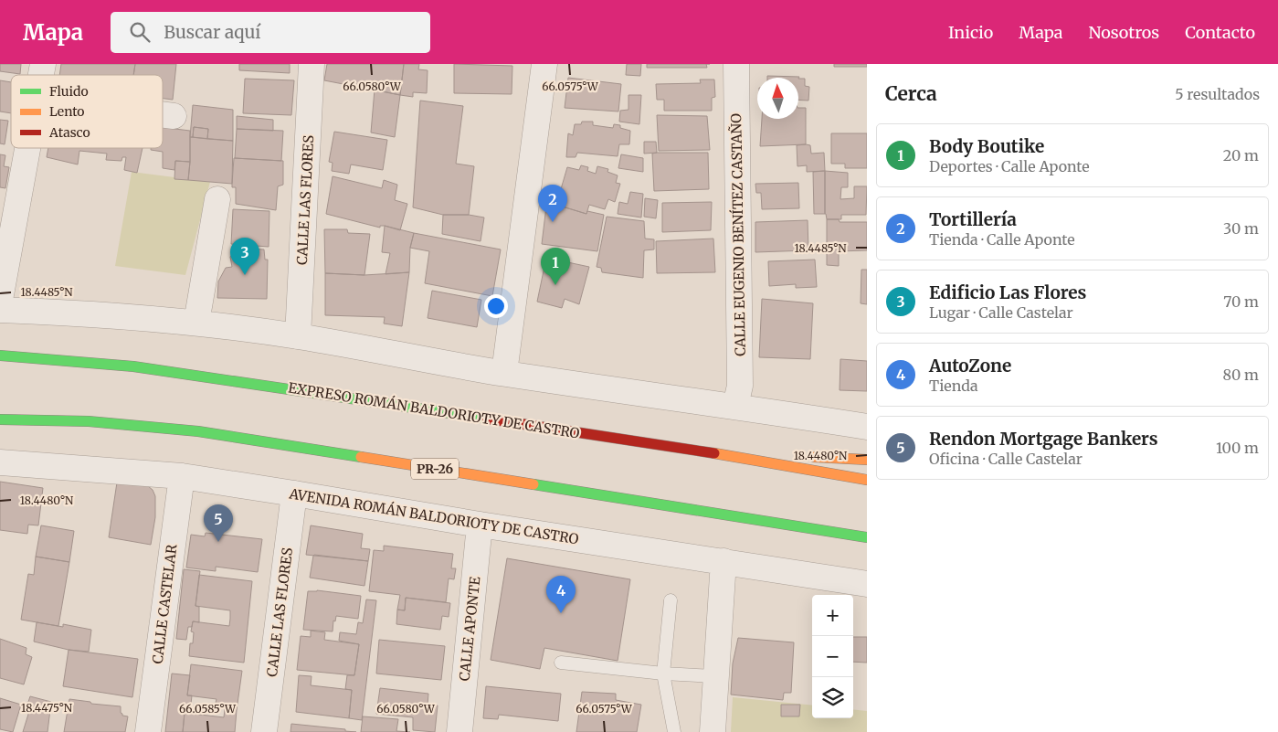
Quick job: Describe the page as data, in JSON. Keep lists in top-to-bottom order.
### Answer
{
  "streets": {
    "highway": ["EXPRESO ROMÁN BALDORIOTY DE CASTRO", "PR-26"],
    "street": [
      "CALLE LAS FLORES",
      "CALLE EUGENIO BENÍTEZ CASTAÑO",
      "AVENIDA ROMÁN BALDORIOTY DE CASTRO",
      "CALLE CASTELAR",
      "CALLE APONTE"
    ]
  },
  "crossings": [
    ["CALLE LAS FLORES", "AVENIDA ROMÁN BALDORIOTY DE CASTRO"],
    ["AVENIDA ROMÁN BALDORIOTY DE CASTRO", "CALLE CASTELAR"],
    ["AVENIDA ROMÁN BALDORIOTY DE CASTRO", "CALLE APONTE"]
  ],
  "legend": ["Fluido", "Lento", "Atasco"],
  "north": "top",
  "page": {
    "header": "Mapa",
    "search": "Buscar aquí",
    "nav": [
      "Inicio",
      "Mapa",
      "Nosotros",
      "Contacto"
    ],
    "heading": ["Cerca", "5 resultados"],
    "list": [
      {
        "mark": "1",
        "name": "Body Boutike",
        "note": "Deportes · Calle Aponte",
        "value": "20 m"
      },
      {
        "mark": "2",
        "name": "Tortillería",
        "note": "Tienda · Calle Aponte",
        "value": "30 m"
      },
      {
        "mark": "3",
        "name": "Edificio Las Flores",
        "note": "Lugar · Calle Castelar",
        "value": "70 m"
      },
      {
        "mark": "4",
        "name": "AutoZone",
        "note": "Tienda",
        "value": "80 m"
      },
      {
        "mark": "5",
        "name": "Rendon Mortgage Bankers",
        "note": "Oficina · Calle Castelar",
        "value": "100 m"
      }
    ],
    "pins": [
      "2",
      "3",
      "1",
      "5",
      "4"
    ],
    "map_buttons": ["+", "−"]
  },
  "coordinates": [
    "66.0580°W",
    "66.0575°W",
    "18.4485°N",
    "18.4480°N",
    "18.4475°N",
    "66.0585°W"
  ]
}
